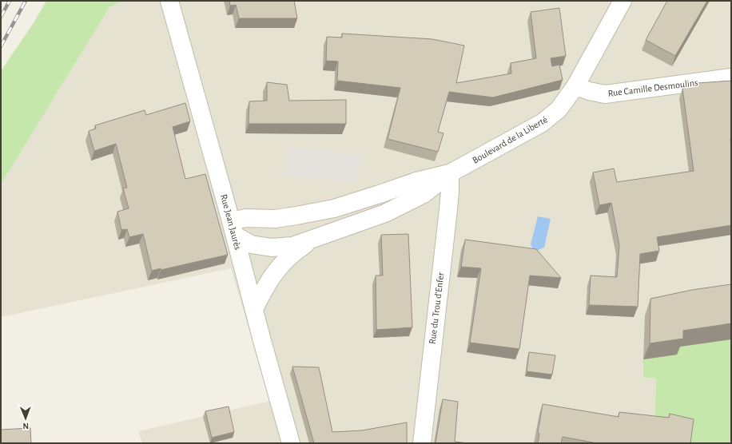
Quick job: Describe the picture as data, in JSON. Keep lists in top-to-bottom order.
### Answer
{
  "streets": {
    "street": [
      "Rue Camille Desmoulins",
      "Boulevard de la Liberté",
      "Rue Jean Jaurès",
      "Rue du Trou d'Enfer"
    ]
  },
  "crossings": [
    ["Rue Camille Desmoulins", "Boulevard de la Liberté"],
    ["Boulevard de la Liberté", "Rue Jean Jaurès"],
    ["Boulevard de la Liberté", "Rue du Trou d'Enfer"]
  ],
  "north": "bottom"
}
